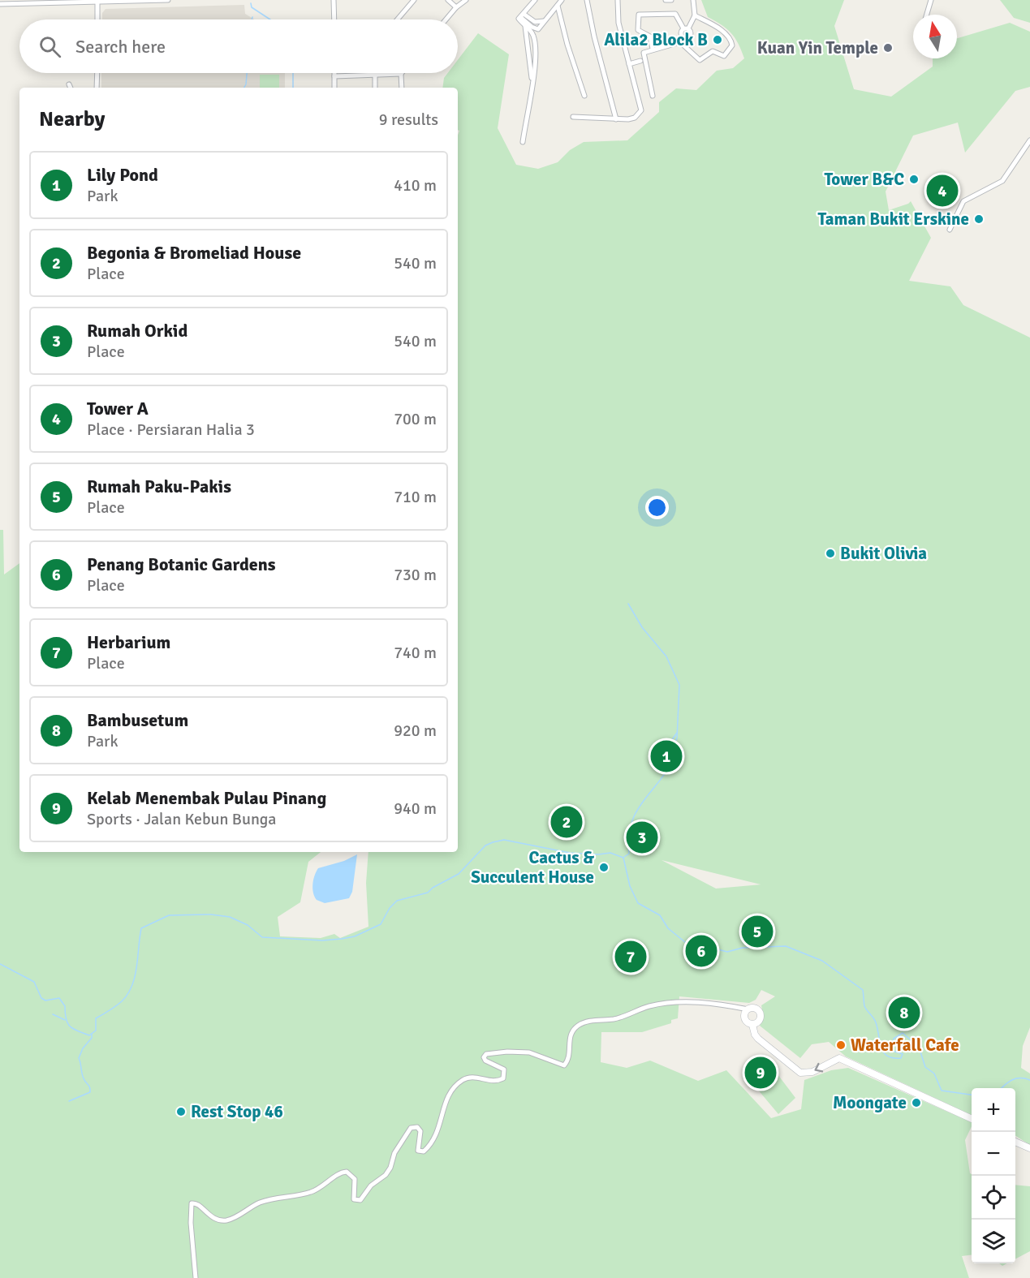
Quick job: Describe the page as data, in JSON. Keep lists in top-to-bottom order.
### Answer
{
  "places": [
    "Alila2 Block B",
    "Kuan Yin Temple",
    "Tower B&C",
    "Taman Bukit Erskine",
    "Bukit Olivia",
    "Cactus & Succulent House",
    "Waterfall Cafe",
    "Moongate",
    "Rest Stop 46"
  ],
  "north": "top",
  "page": {
    "search": "Search here",
    "heading": ["Nearby", "9 results"],
    "list": [
      {
        "mark": "1",
        "name": "Lily Pond",
        "note": "Park",
        "value": "410 m"
      },
      {
        "mark": "2",
        "name": "Begonia & Bromeliad House",
        "note": "Place",
        "value": "540 m"
      },
      {
        "mark": "3",
        "name": "Rumah Orkid",
        "note": "Place",
        "value": "540 m"
      },
      {
        "mark": "4",
        "name": "Tower A",
        "note": "Place · Persiaran Halia 3",
        "value": "700 m"
      },
      {
        "mark": "5",
        "name": "Rumah Paku-Pakis",
        "note": "Place",
        "value": "710 m"
      },
      {
        "mark": "6",
        "name": "Penang Botanic Gardens",
        "note": "Place",
        "value": "730 m"
      },
      {
        "mark": "7",
        "name": "Herbarium",
        "note": "Place",
        "value": "740 m"
      },
      {
        "mark": "8",
        "name": "Bambusetum",
        "note": "Park",
        "value": "920 m"
      },
      {
        "mark": "9",
        "name": "Kelab Menembak Pulau Pinang",
        "note": "Sports · Jalan Kebun Bunga",
        "value": "940 m"
      }
    ],
    "pins": [
      "4",
      "1",
      "2",
      "3",
      "5",
      "6",
      "7",
      "8",
      "9"
    ],
    "map_buttons": ["+", "−"]
  }
}
